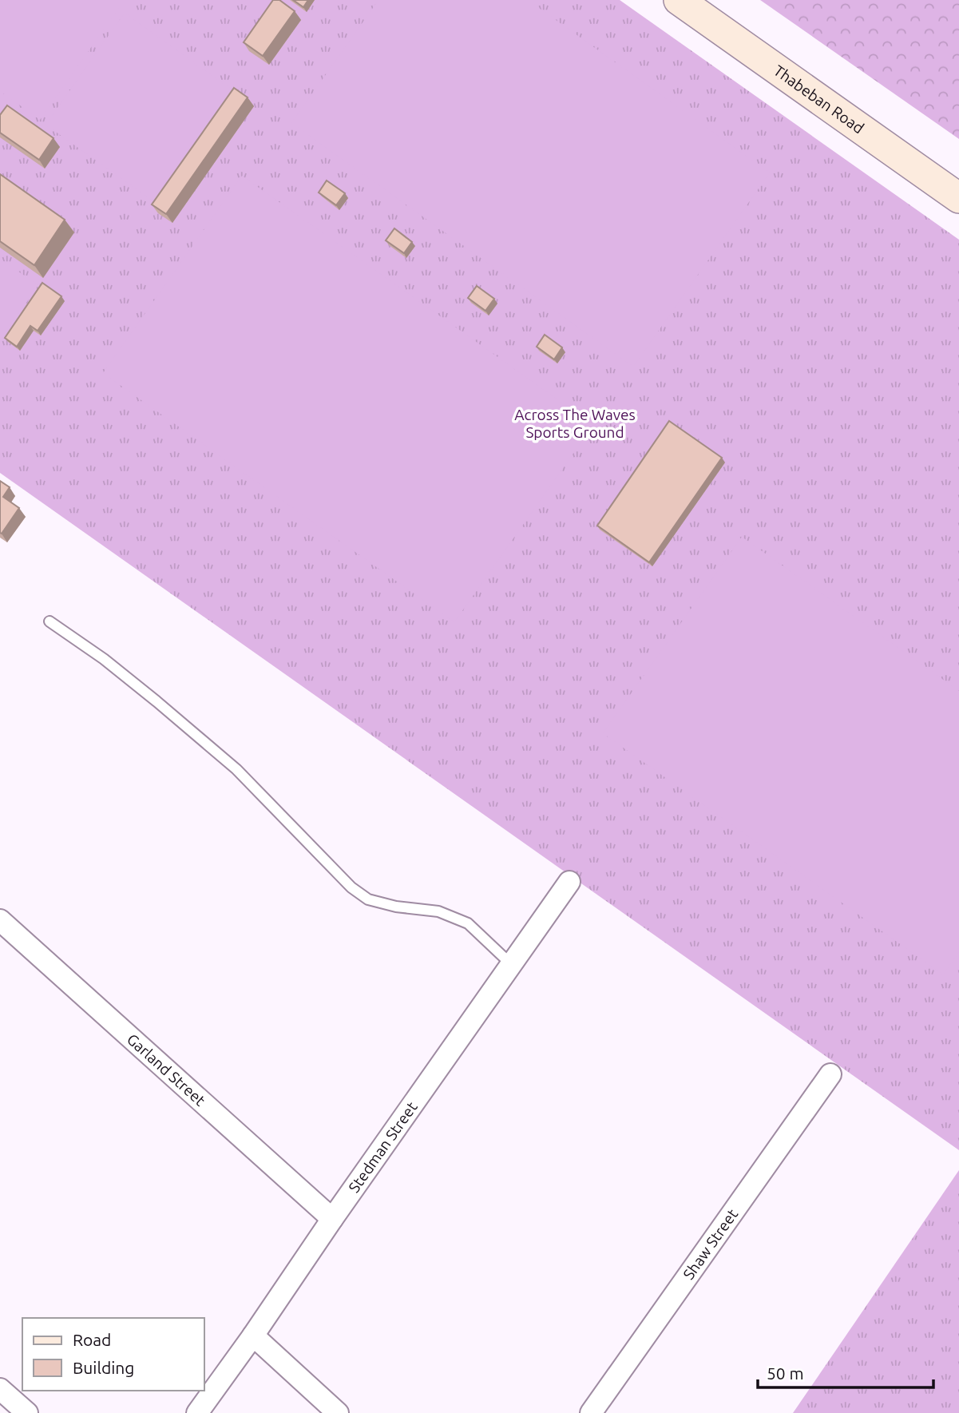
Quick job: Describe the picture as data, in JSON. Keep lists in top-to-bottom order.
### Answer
{
  "streets": {
    "street": [
      "Thabeban Road",
      "Garland Street",
      "Stedman Street",
      "Shaw Street"
    ]
  },
  "crossings": [
    ["Garland Street", "Stedman Street"]
  ],
  "parks": ["Across The Waves Sports Ground"],
  "legend": ["Road", "Building"],
  "scale_bar": "50 m"
}
